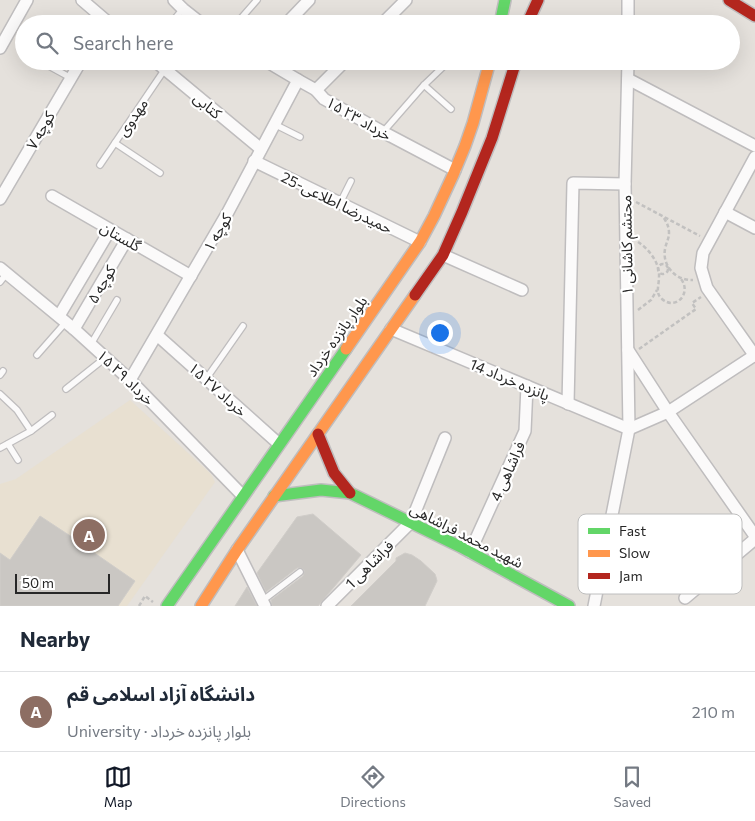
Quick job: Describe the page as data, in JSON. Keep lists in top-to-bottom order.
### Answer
{
  "streets": {
    "main road": ["بلوار پانزده خرداد", "شهید محمد فراشاهی"],
    "street": [
      "کتابی",
      "۱۵ خرداد ۲۳",
      "کوچه ۷",
      "حمیدرضا اطلاعی-25",
      "کوچه ۱",
      "گلستان",
      "محتشم کاشانی ۱",
      "کوچه ۵",
      "۱۵ خرداد ۲۹",
      "پانزده خرداد 14",
      "۱۵ خرداد ۲۷",
      "فراشاهی 4",
      "فراشاهی 1"
    ],
    "lane": ["مهدوی"]
  },
  "crossings": [
    ["کتابی", "کوچه ۱"],
    ["۱۵ خرداد ۲۳", "کوچه ۱"],
    ["۱۵ خرداد ۲۳", "بلوار پانزده خرداد"],
    ["حمیدرضا اطلاعی-25", "کوچه ۱"],
    ["حمیدرضا اطلاعی-25", "بلوار پانزده خرداد"],
    ["کوچه ۱", "گلستان"],
    ["کوچه ۱", "۱۵ خرداد ۲۹"],
    ["کوچه ۱", "۱۵ خرداد ۲۷"],
    ["گلستان", "کوچه ۵"],
    ["محتشم کاشانی ۱", "پانزده خرداد 14"],
    ["کوچه ۵", "۱۵ خرداد ۲۹"],
    ["بلوار پانزده خرداد", "۱۵ خرداد ۲۹"],
    ["بلوار پانزده خرداد", "۱۵ خرداد ۲۷"],
    ["پانزده خرداد 14", "فراشاهی 4"],
    ["فراشاهی 4", "شهید محمد فراشاهی"],
    ["شهید محمد فراشاهی", "فراشاهی 1"]
  ],
  "legend": ["Fast", "Slow", "Jam"],
  "scale_bar": "50 m",
  "page": {
    "search": "Search here",
    "pins": "A",
    "scale": "50 m",
    "heading": "Nearby",
    "list": [
      {
        "mark": "A",
        "name": "دانشگاه آزاد اسلامی قم",
        "note": "University · بلوار پانزده خرداد",
        "value": "210 m"
      }
    ],
    "nav": ["Map", "Directions", "Saved"]
  }
}
